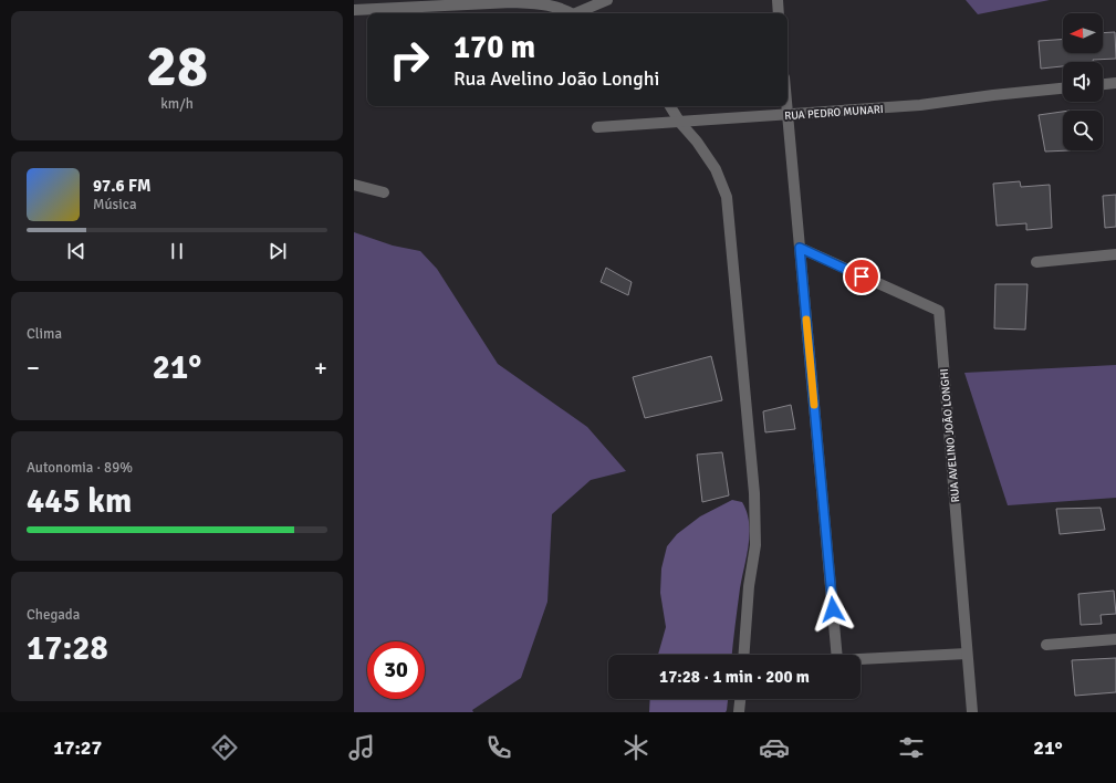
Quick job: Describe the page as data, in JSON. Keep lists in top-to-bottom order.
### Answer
{
  "streets": {
    "street": ["RUA PEDRO MUNARI", "RUA AVELINO JOÃO LONGHI"]
  },
  "north": "left",
  "page": {
    "tile": [
      ["28", "km/h"],
      "Clima",
      ["Autonomia · 89%", "445 km"],
      ["Chegada", "17:28"]
    ],
    "turn": ["170 m", "Rua Avelino João Longhi"],
    "song": ["97.6 FM", "Música"],
    "heat": ["−", "21°", "+"],
    "limit": "30",
    "trip": "17:28 · 1 min · 200 m",
    "tabs": ["17:27", "21°"]
  }
}
